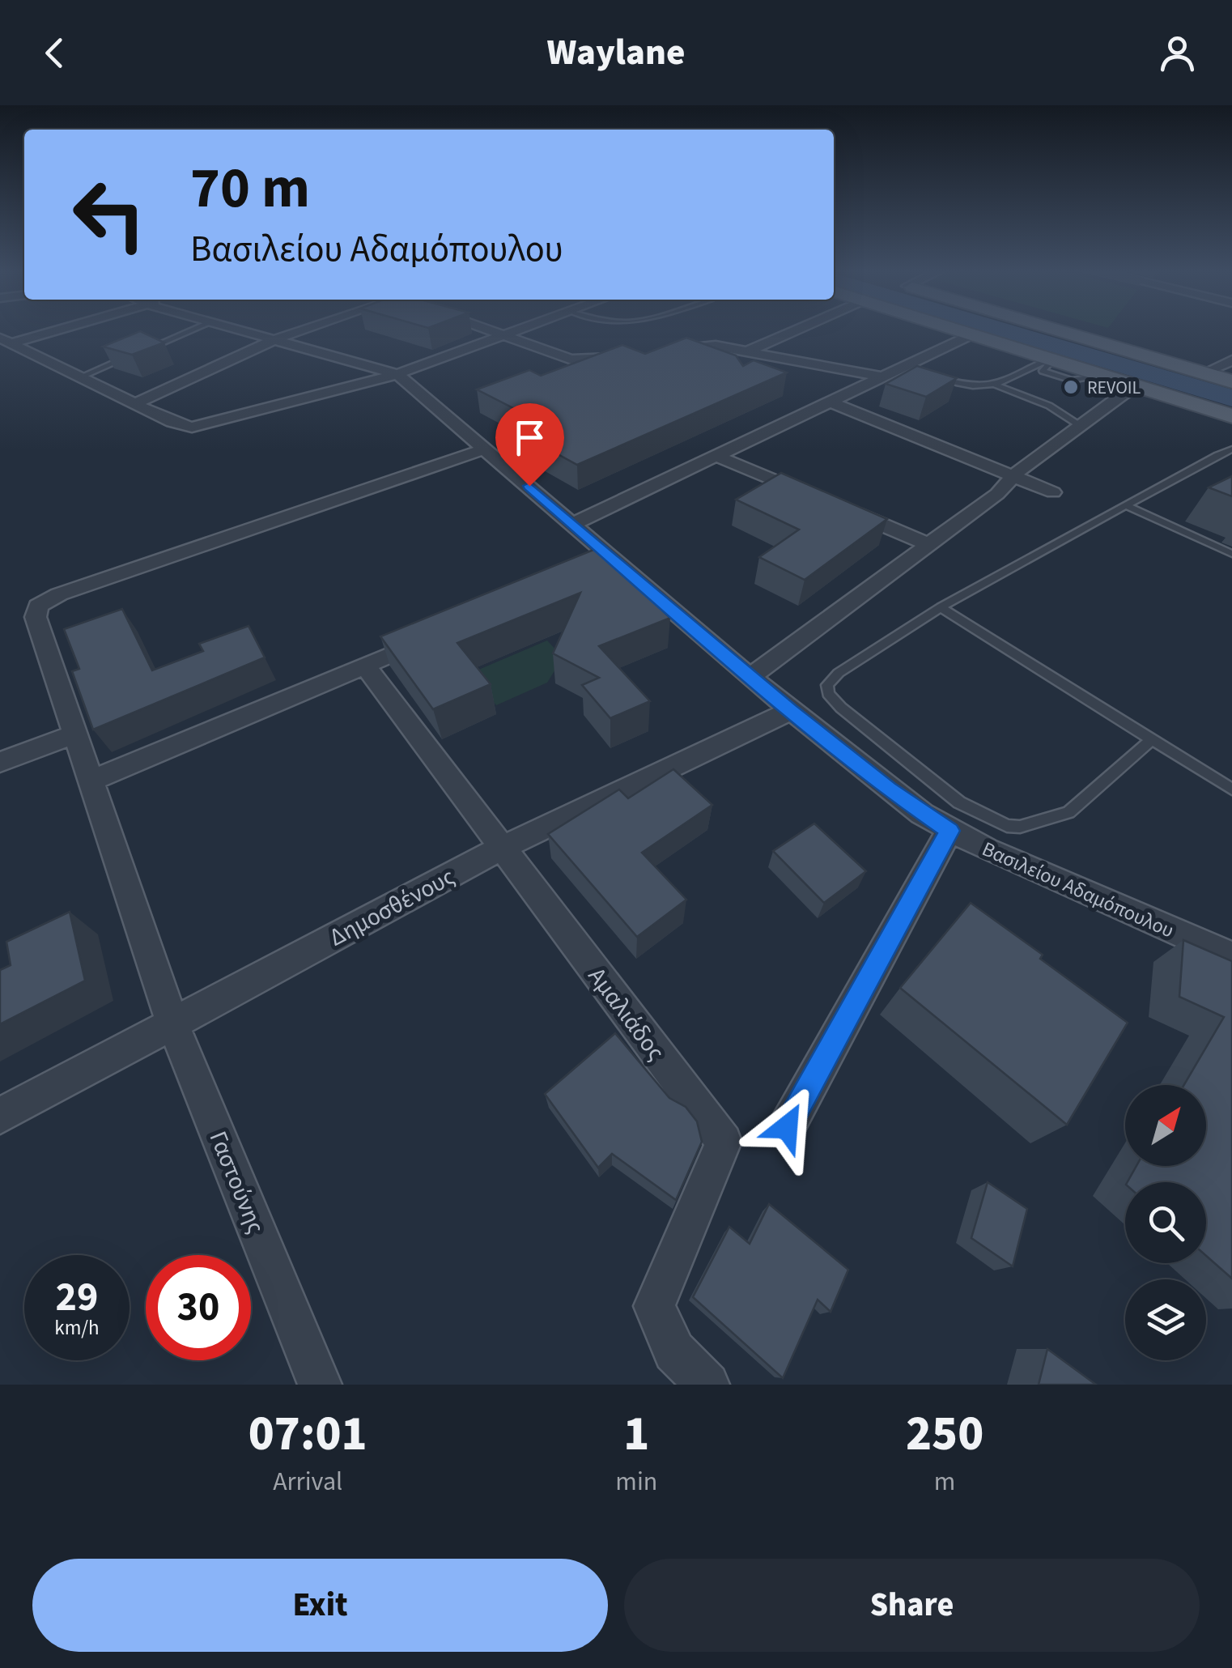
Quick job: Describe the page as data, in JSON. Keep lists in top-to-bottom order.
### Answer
{
  "streets": {
    "street": [
      "Βασιλείου Αδαμόπουλου",
      "Δημοσθένους",
      "Αμαλιάδος",
      "Γαστούνης"
    ]
  },
  "crossings": [
    ["Βασιλείου Αδαμόπουλου", "Δημοσθένους"],
    ["Βασιλείου Αδαμόπουλου", "Γαστούνης"],
    ["Δημοσθένους", "Αμαλιάδος"],
    ["Δημοσθένους", "Γαστούνης"]
  ],
  "places": ["REVOIL"],
  "north": "top right",
  "page": {
    "header": "Waylane",
    "turn": ["70 m", "Βασιλείου Αδαμόπουλου"],
    "speed": "29 km/h",
    "limit": "30",
    "eta": [
      "07:01",
      "Arrival",
      "1",
      "min",
      "250",
      "m"
    ],
    "buttons": ["Exit", "Share"]
  }
}
